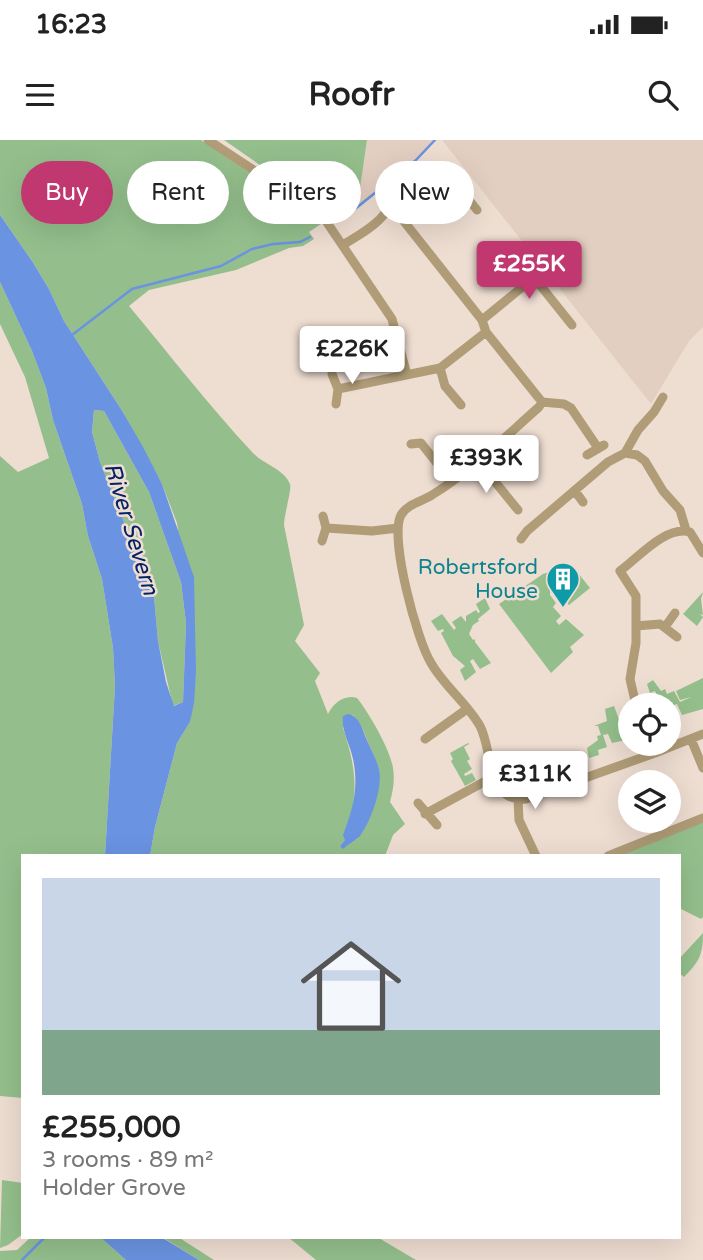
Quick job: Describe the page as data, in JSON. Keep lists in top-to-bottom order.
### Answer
{
  "water": ["River Severn"],
  "places": {
    "building": ["Robertsford House"]
  },
  "page": {
    "status": "16:23",
    "header": "Roofr",
    "chip": [
      "Buy",
      "Rent",
      "Filters",
      "New"
    ],
    "price": [
      "£255K",
      "£226K",
      "£393K",
      "£311K"
    ],
    "list": [
      {
        "name": "£255,000",
        "note": "3 rooms · 89 m² · Holder Grove"
      }
    ]
  }
}
